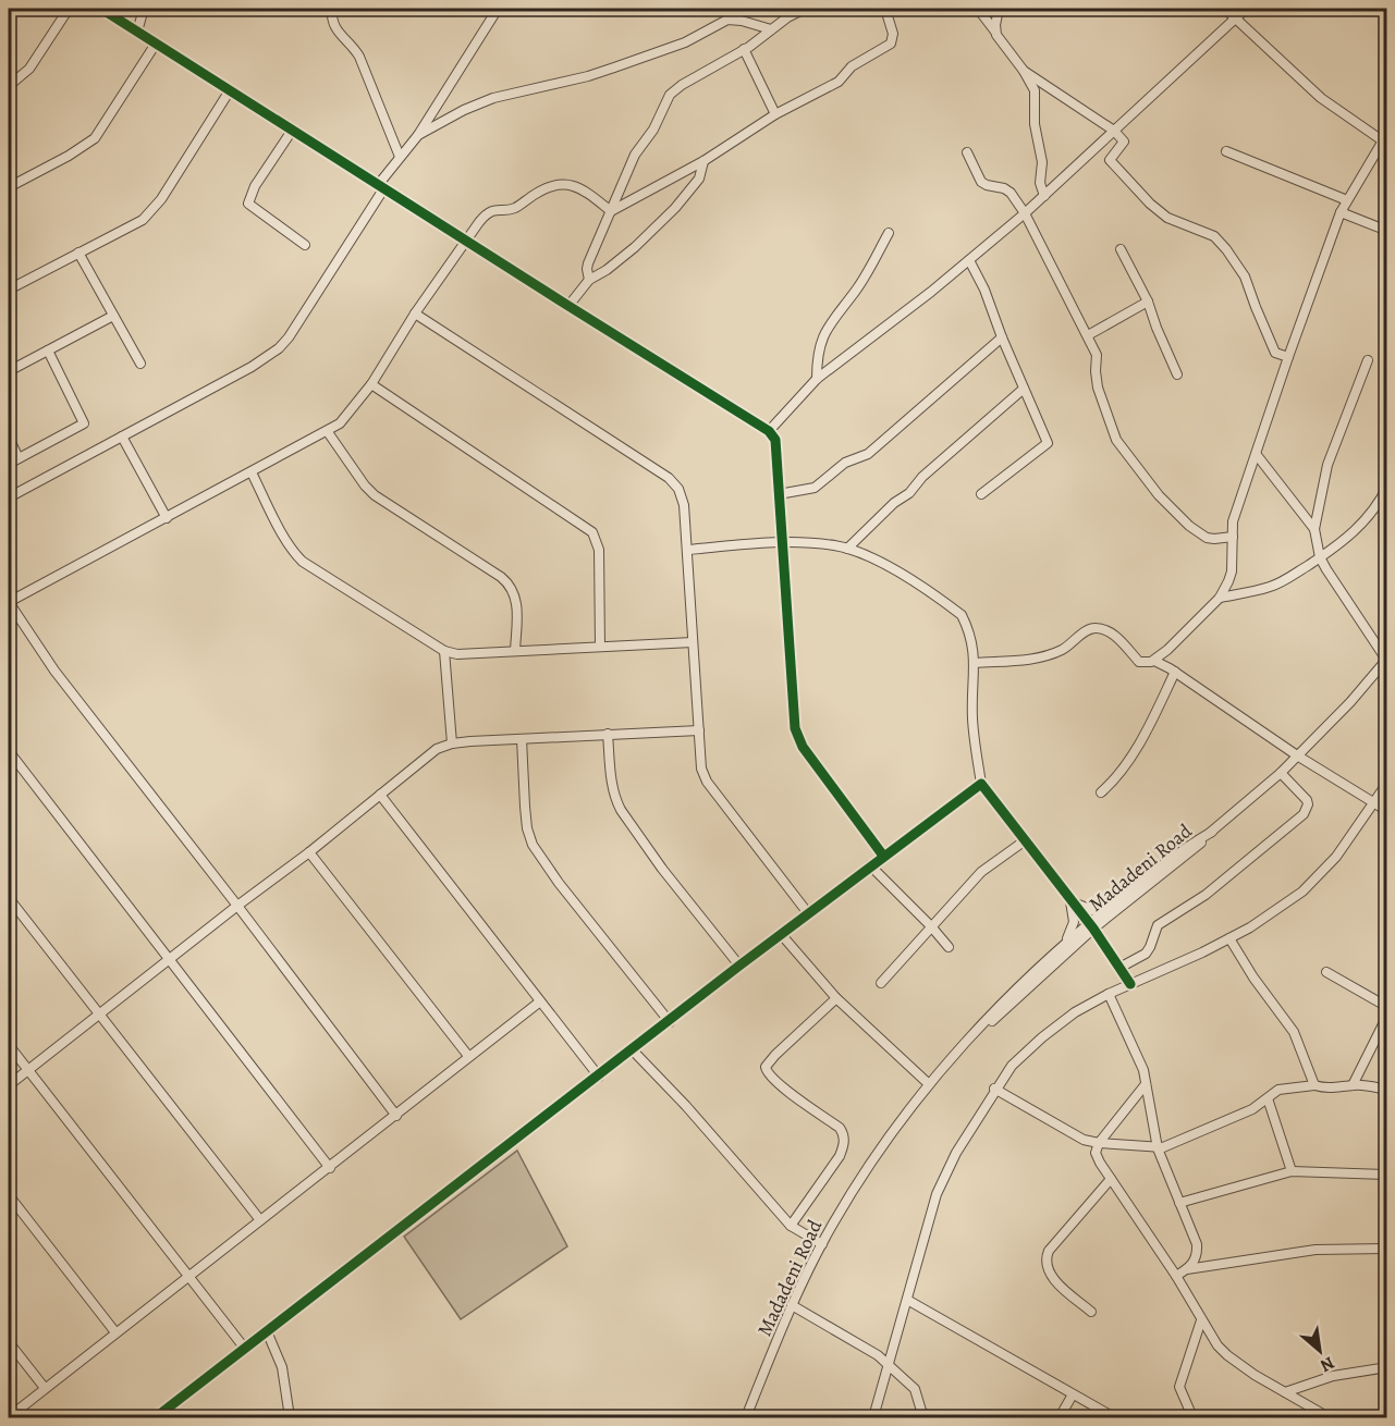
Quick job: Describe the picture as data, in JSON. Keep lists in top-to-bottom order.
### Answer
{
  "streets": {
    "street": ["Madadeni Road"]
  },
  "north": "bottom right"
}
